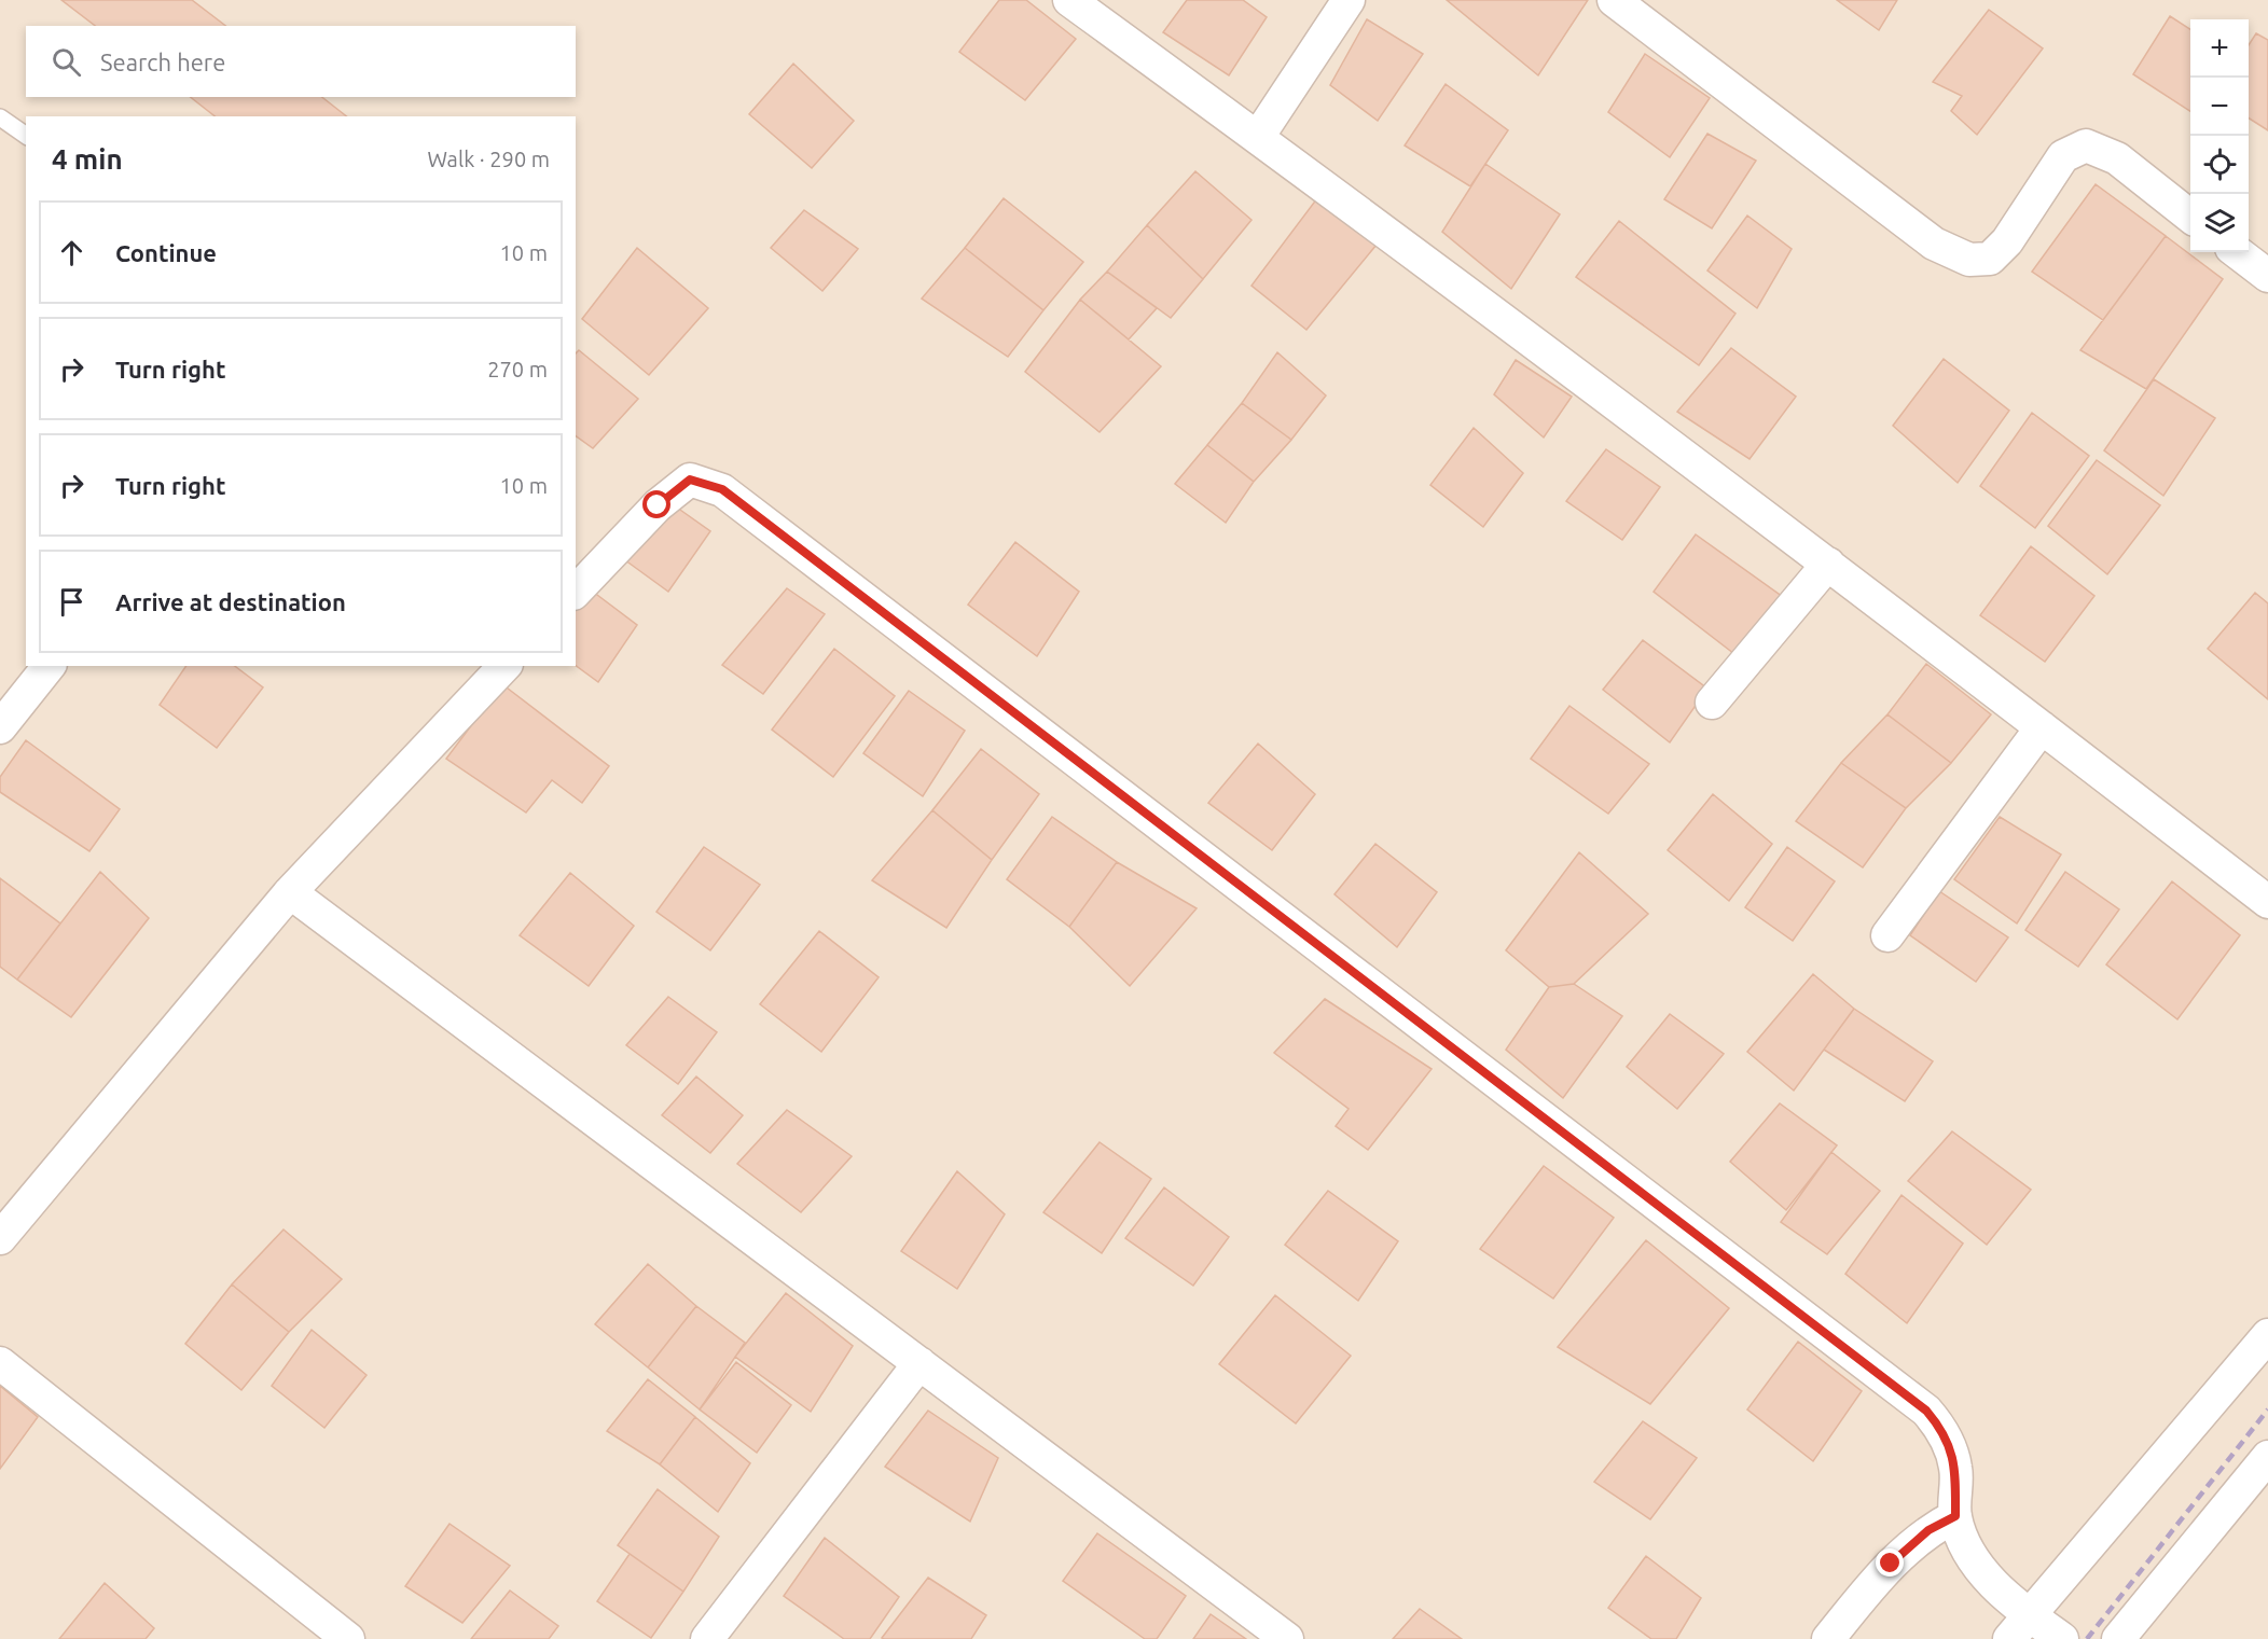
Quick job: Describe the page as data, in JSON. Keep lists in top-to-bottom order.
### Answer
{
  "page": {
    "map_buttons": ["+", "−"],
    "search": "Search here",
    "heading": ["4 min", "Walk · 290 m"],
    "list": [
      ["Continue", "10 m"],
      ["Turn right", "270 m"],
      ["Turn right", "10 m"],
      "Arrive at destination"
    ]
  }
}
